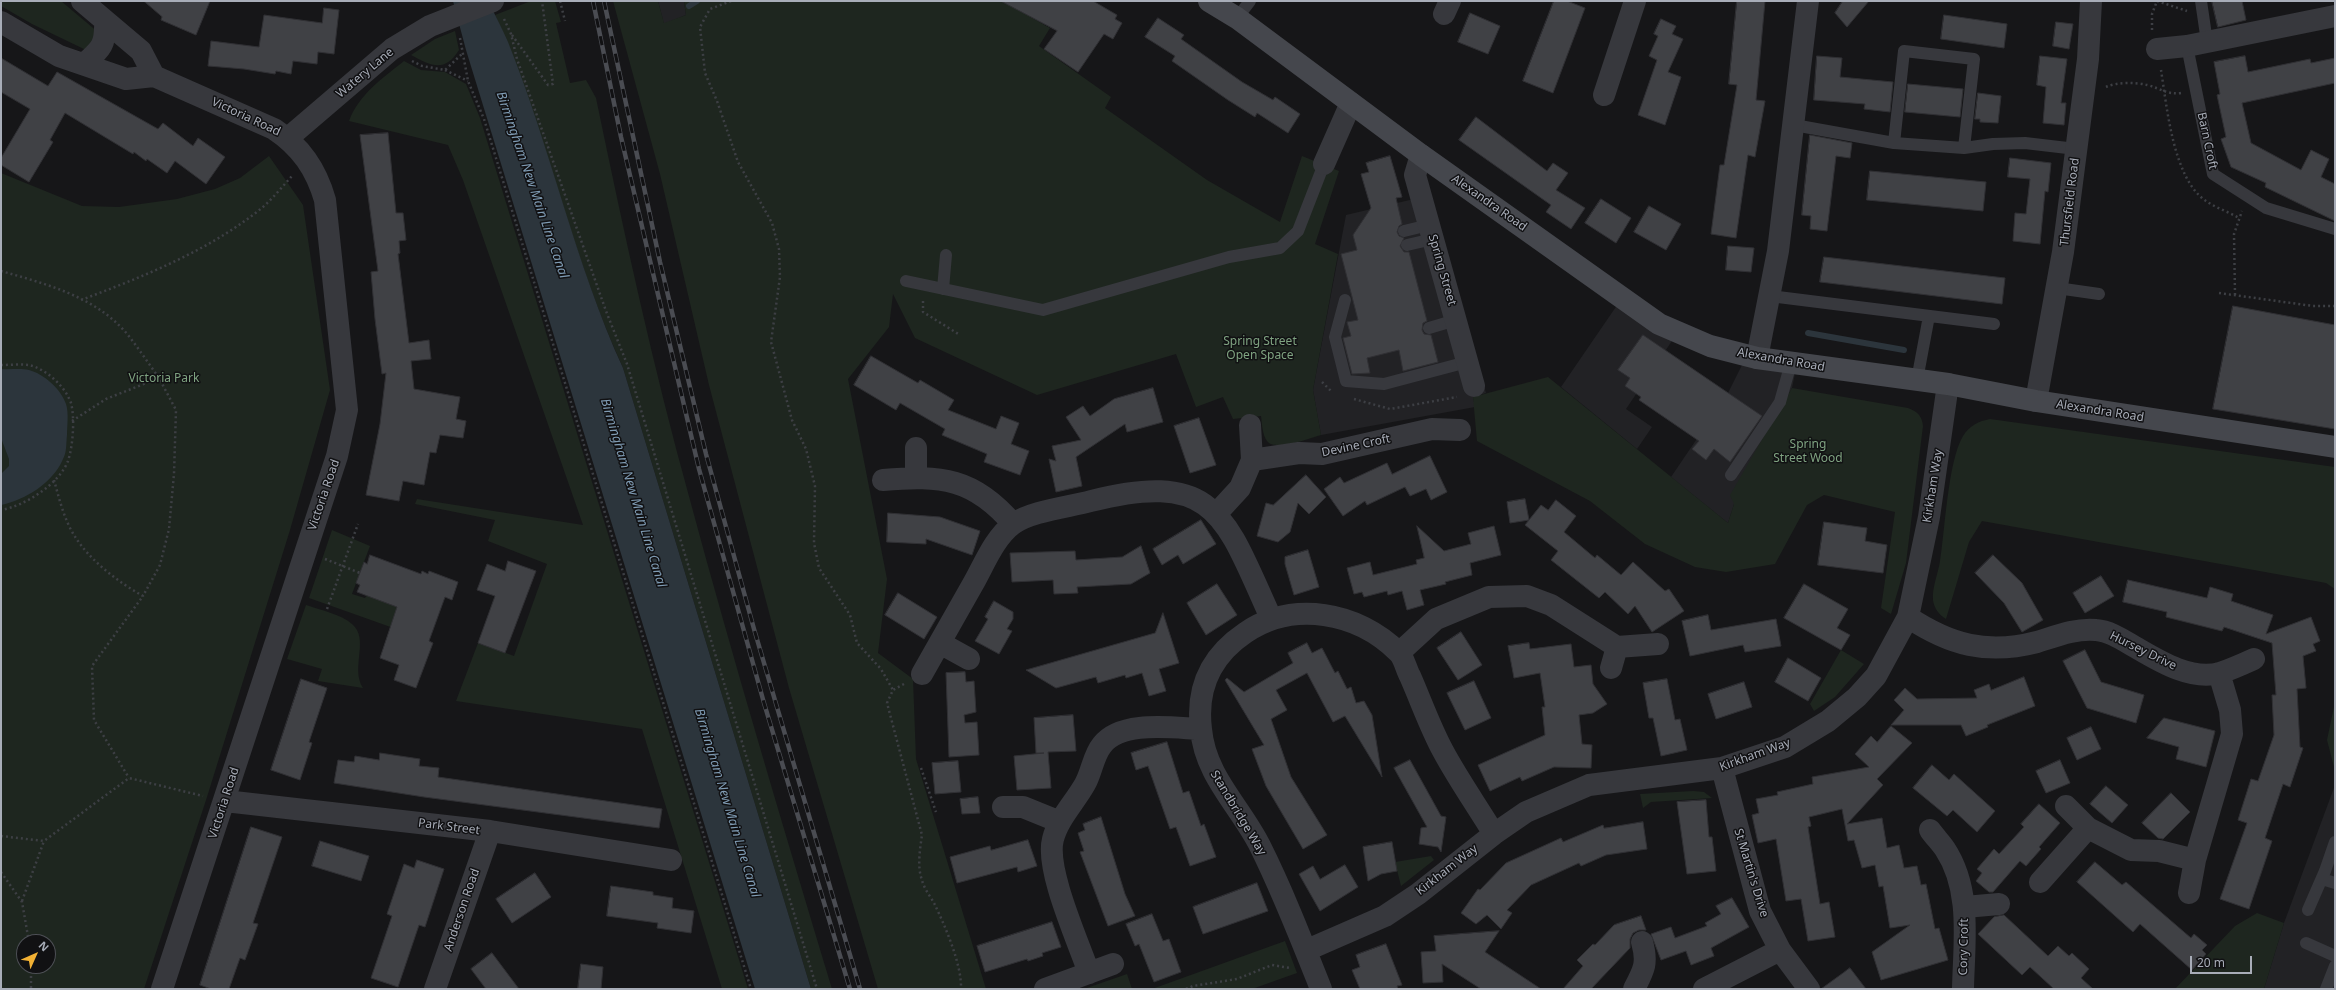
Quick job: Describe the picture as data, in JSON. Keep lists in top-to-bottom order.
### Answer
{
  "streets": {
    "main road": ["Alexandra Road"],
    "street": [
      "Watery Lane",
      "Victoria Road",
      "Thursfield Road",
      "Spring Street",
      "Devine Croft",
      "Kirkham Way",
      "Hursey Drive",
      "Standbridge Way",
      "Park Street",
      "St Martin's Drive",
      "Anderson Road",
      "Cory Croft"
    ],
    "lane": ["Barn Croft"]
  },
  "crossings": [
    ["Watery Lane", "Victoria Road"],
    ["Victoria Road", "Park Street"],
    ["Thursfield Road", "Alexandra Road"],
    ["Alexandra Road", "Spring Street"],
    ["Alexandra Road", "Kirkham Way"],
    ["Kirkham Way", "Hursey Drive"],
    ["Kirkham Way", "Standbridge Way"],
    ["Kirkham Way", "St Martin's Drive"],
    ["Park Street", "Anderson Road"]
  ],
  "water": ["Birmingham New Main Line Canal"],
  "parks": ["Spring Street Open Space", "Victoria Park", "Spring Street Wood"],
  "scale_bar": "20 m",
  "north": "top right"
}
